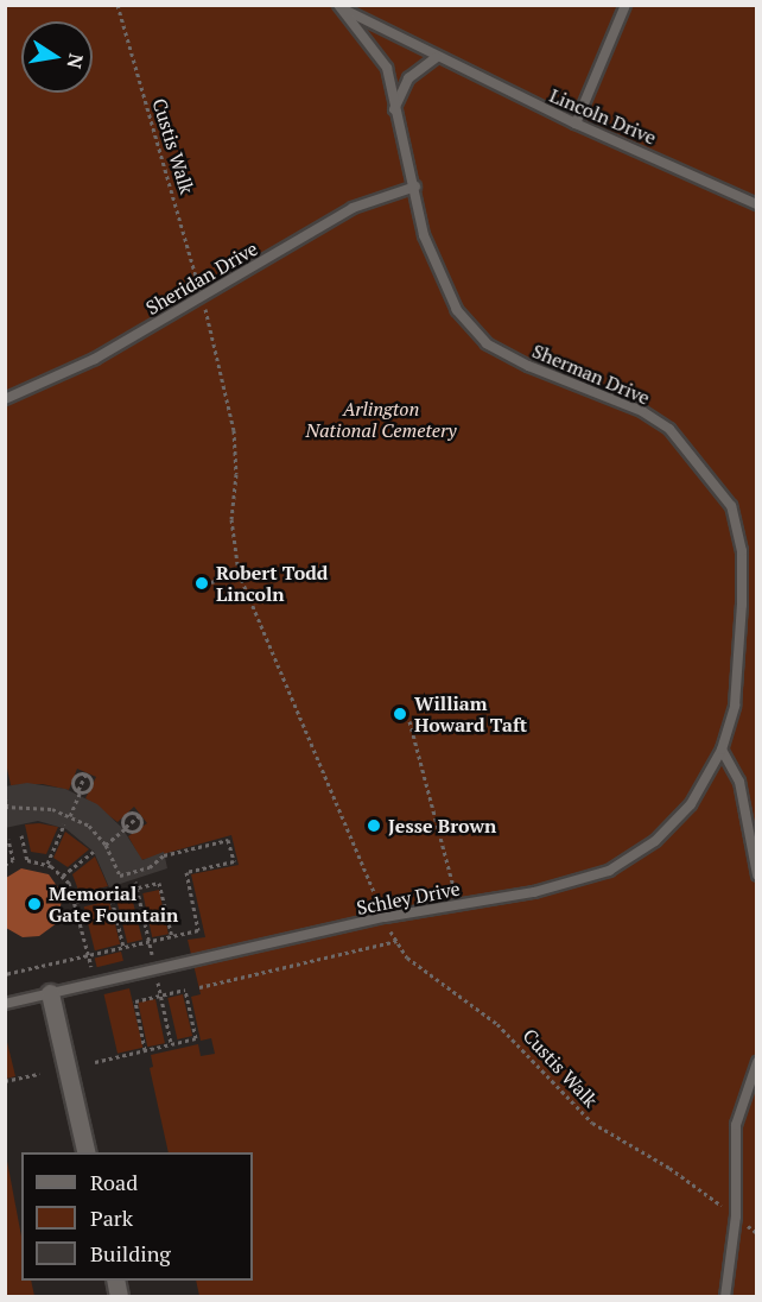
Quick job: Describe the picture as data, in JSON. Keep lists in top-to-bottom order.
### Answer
{
  "streets": {
    "lane": [
      "Lincoln Drive",
      "Sheridan Drive",
      "Sherman Drive",
      "Schley Drive"
    ],
    "path": ["Custis Walk"]
  },
  "crossings": [
    ["Lincoln Drive", "Sherman Drive"],
    ["Custis Walk", "Sheridan Drive"],
    ["Sheridan Drive", "Sherman Drive"],
    ["Sherman Drive", "Schley Drive"]
  ],
  "parks": ["Arlington National Cemetery"],
  "places": [
    "Robert Todd Lincoln",
    "William Howard Taft",
    "Jesse Brown",
    "Memorial Gate Fountain"
  ],
  "legend": ["Road", "Park", "Building"],
  "north": "right"
}
